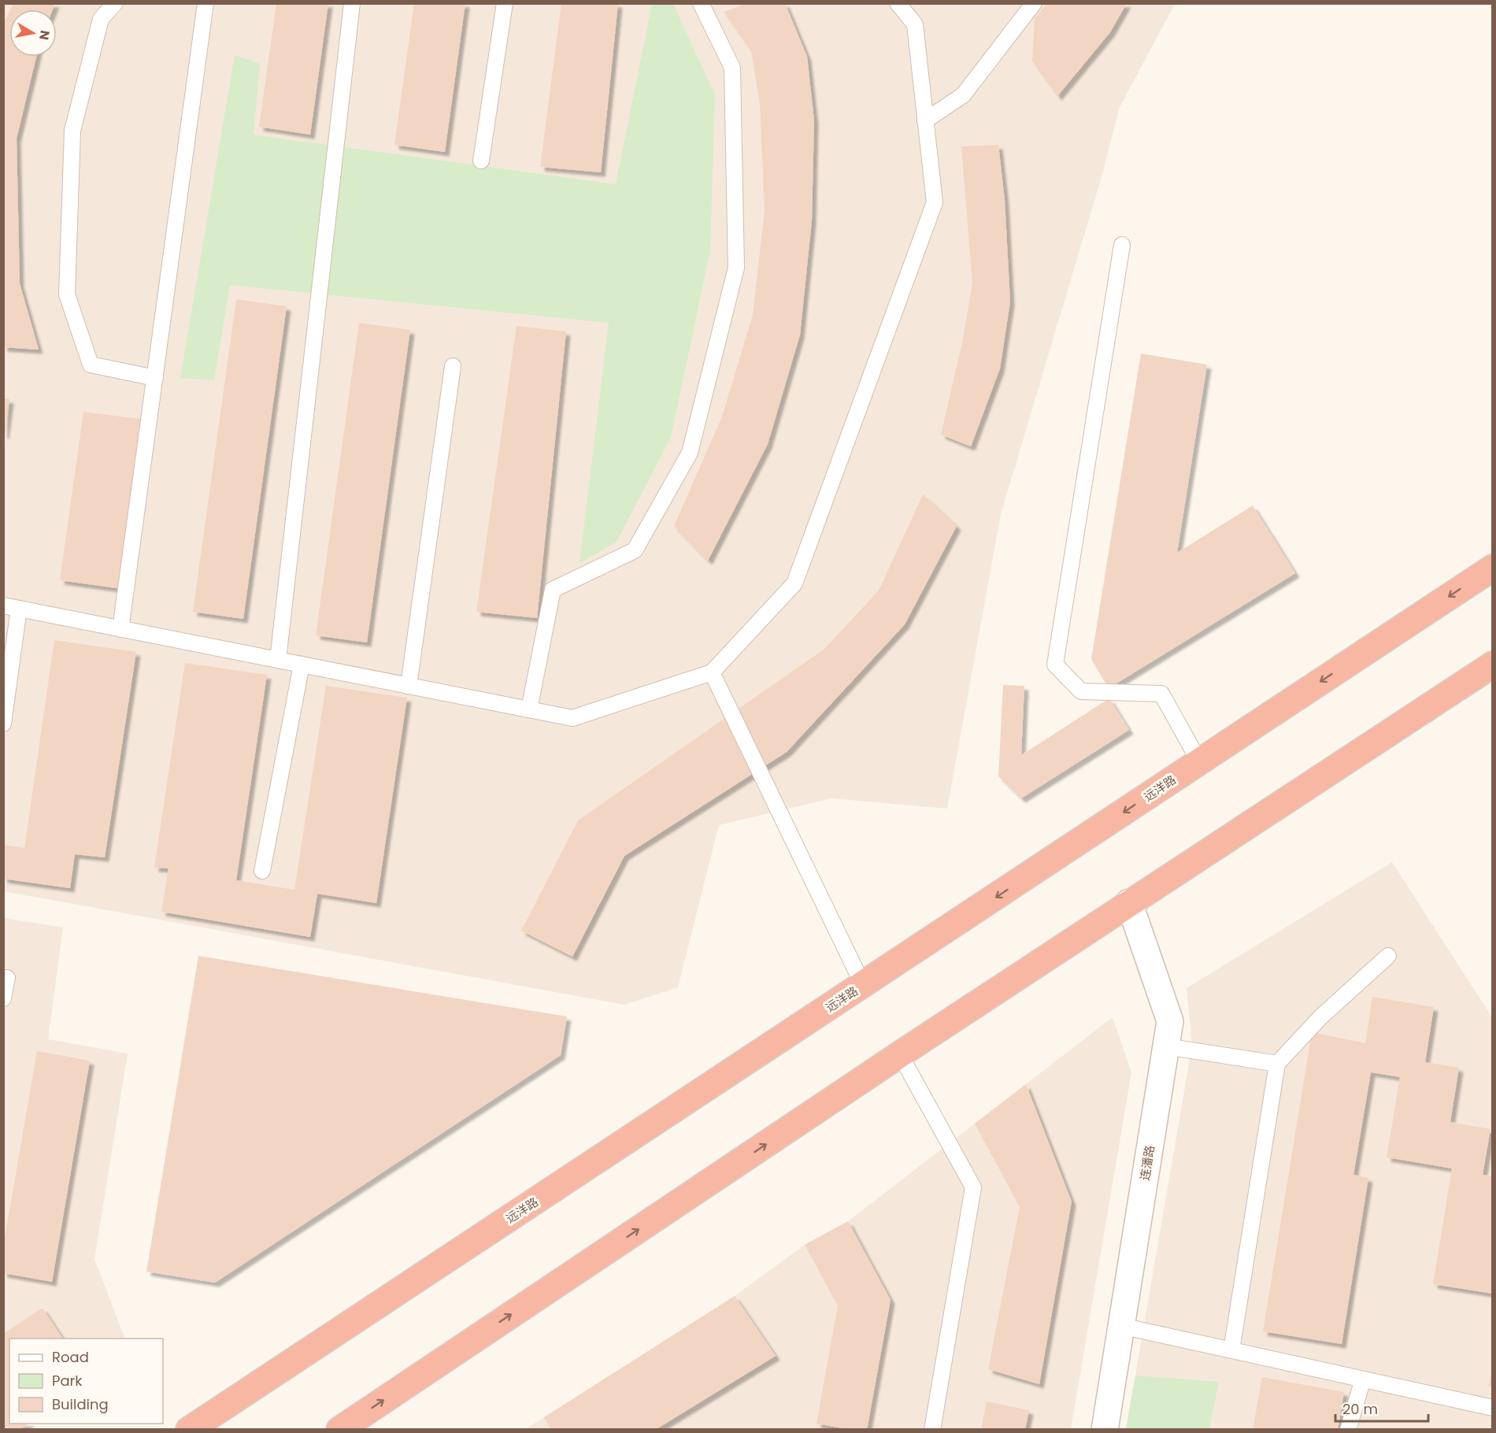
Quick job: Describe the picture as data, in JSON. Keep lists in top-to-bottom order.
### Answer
{
  "streets": {
    "highway": ["远洋路"],
    "street": ["连潘路"]
  },
  "legend": ["Road", "Park", "Building"],
  "scale_bar": "20 m",
  "north": "right"
}
